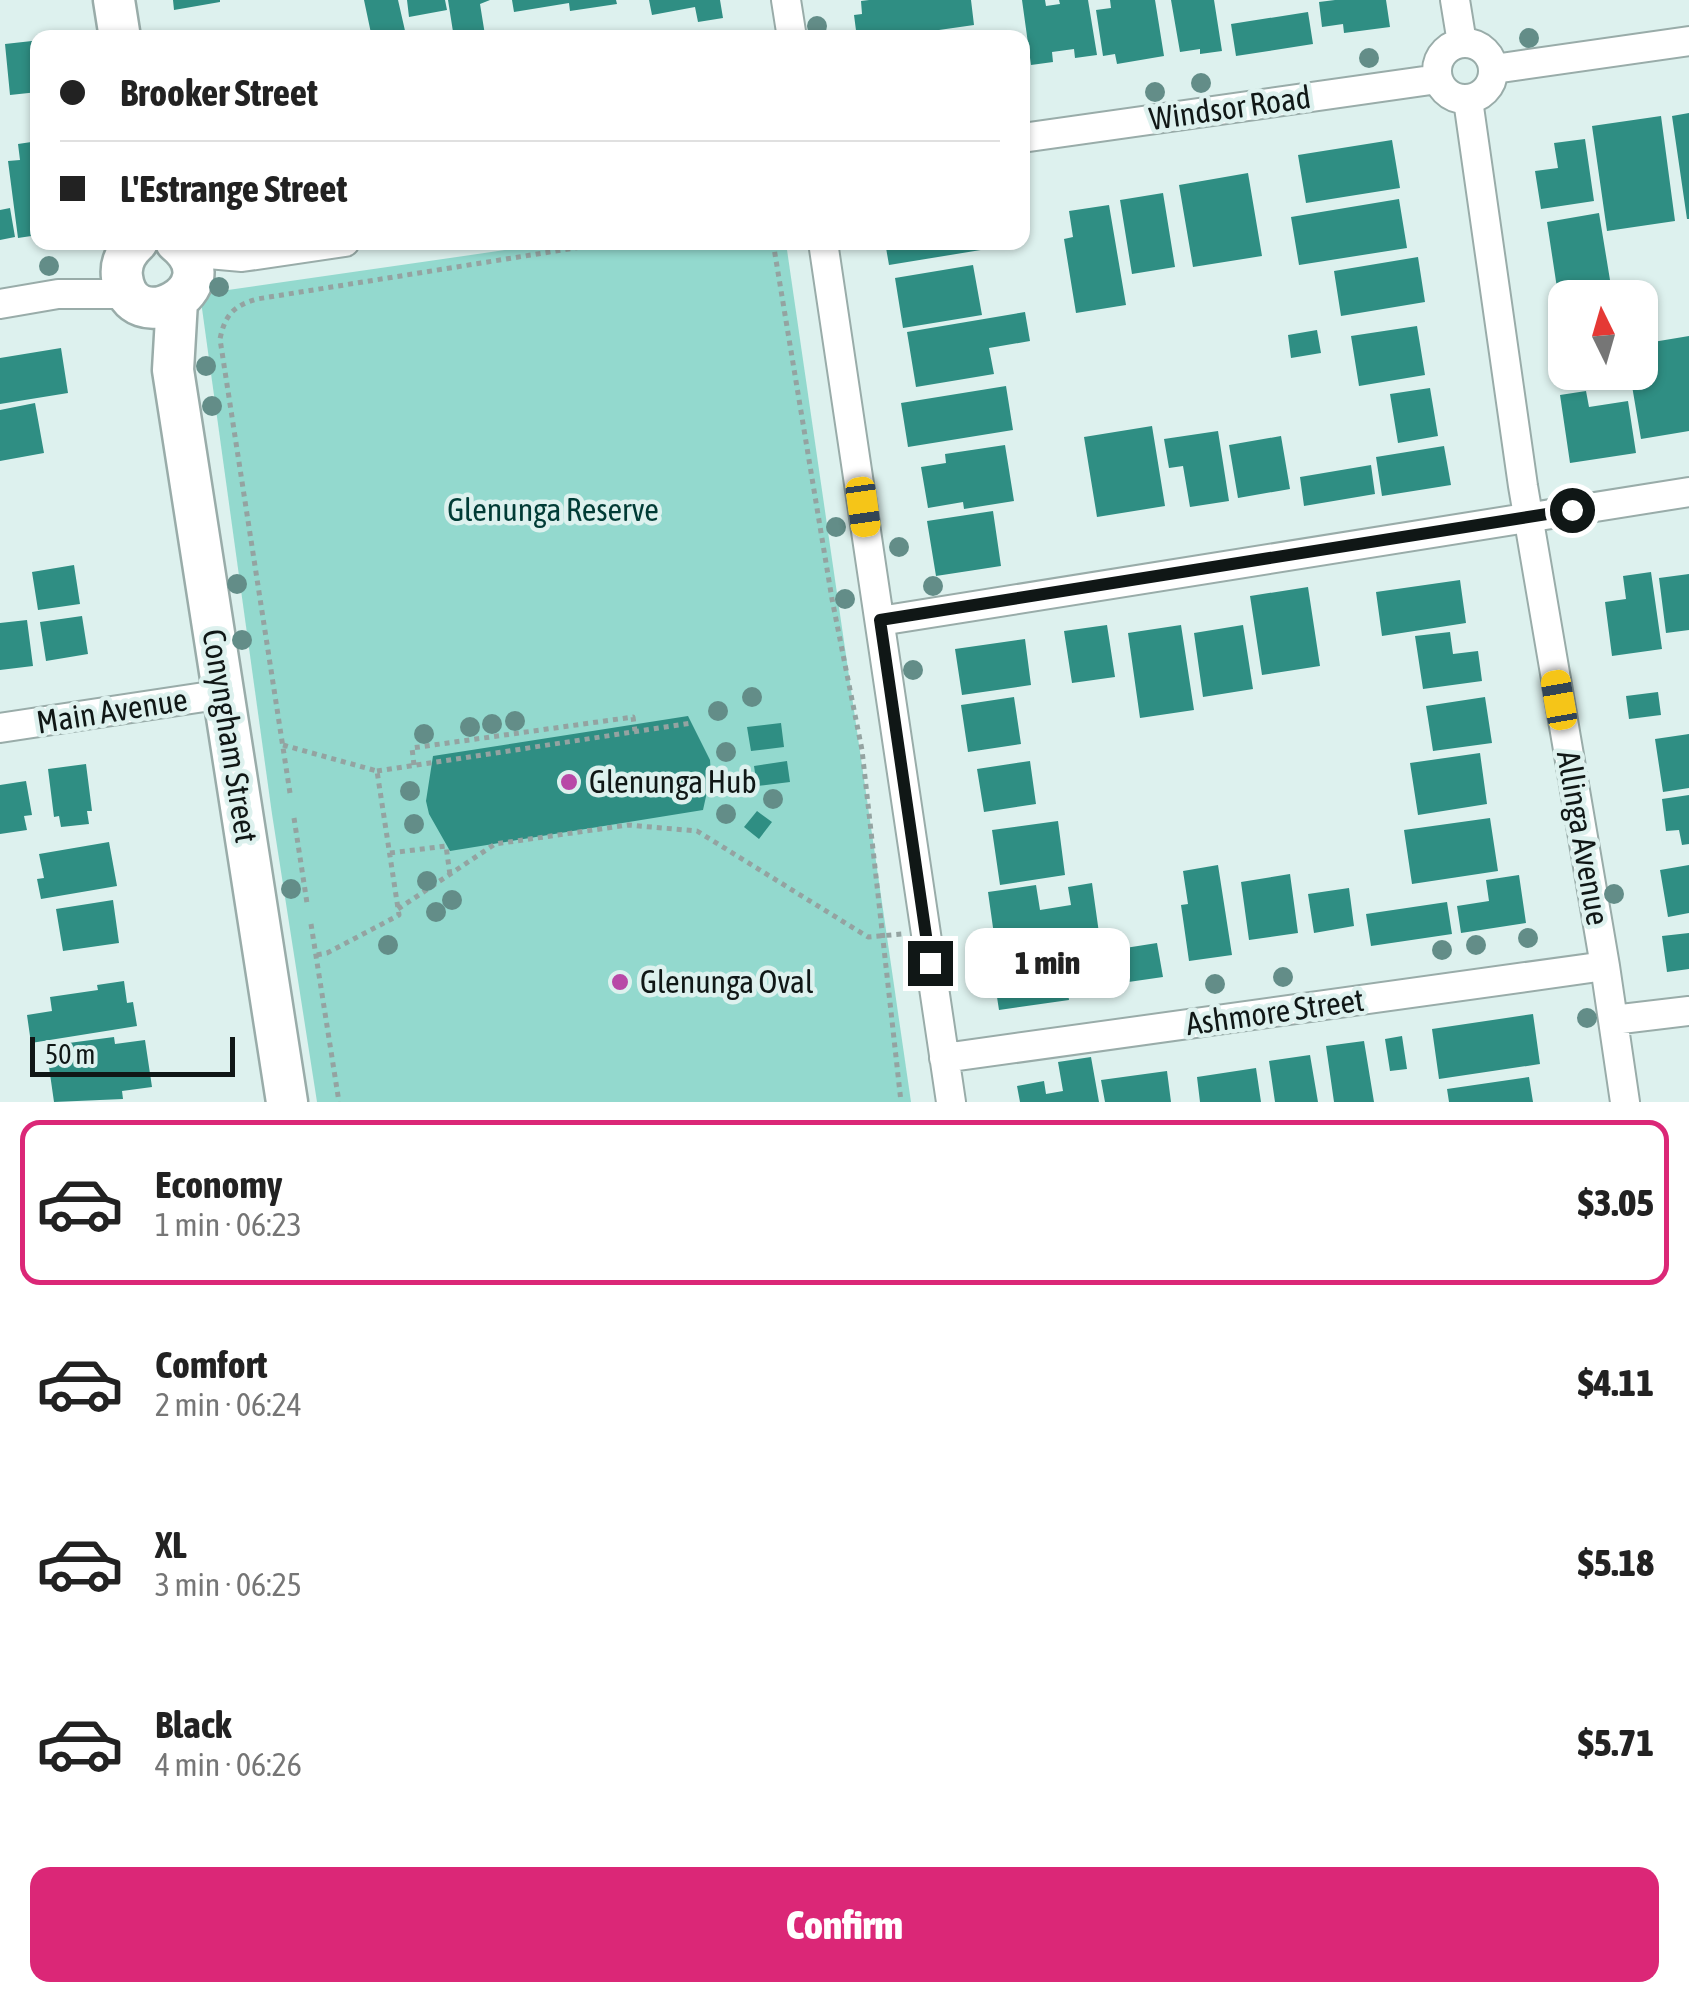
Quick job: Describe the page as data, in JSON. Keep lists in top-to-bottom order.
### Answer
{
  "streets": {
    "street": [
      "Windsor Road",
      "Main Avenue",
      "Conyngham Street",
      "Allinga Avenue",
      "Ashmore Street"
    ]
  },
  "crossings": [
    ["Windsor Road", "Allinga Avenue"],
    ["Main Avenue", "Conyngham Street"],
    ["Allinga Avenue", "Ashmore Street"]
  ],
  "parks": ["Glenunga Reserve"],
  "places": ["Glenunga Hub", "Glenunga Oval"],
  "scale_bar": "50 m",
  "north": "top",
  "page": {
    "banner": ["Brooker Street", "L'Estrange Street"],
    "bubble": "1 min",
    "scale": "50 m",
    "list": [
      {
        "name": "Economy",
        "note": "1 min · 06:23",
        "value": "$3.05"
      },
      {
        "name": "Comfort",
        "note": "2 min · 06:24",
        "value": "$4.11"
      },
      {
        "name": "XL",
        "note": "3 min · 06:25",
        "value": "$5.18"
      },
      {
        "name": "Black",
        "note": "4 min · 06:26",
        "value": "$5.71"
      }
    ],
    "buttons": "Confirm"
  }
}
